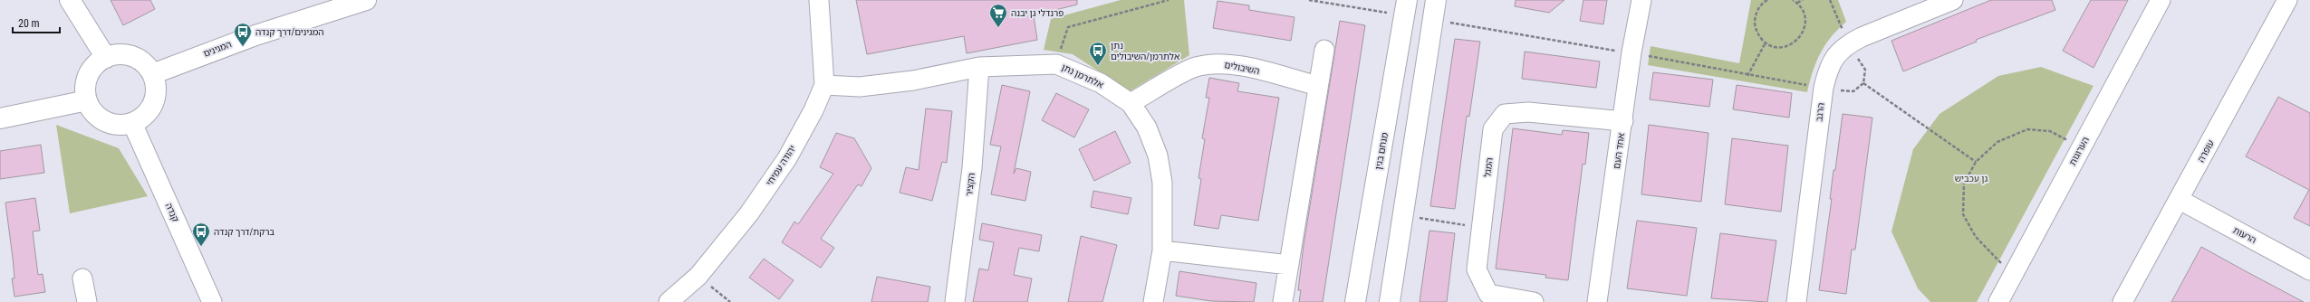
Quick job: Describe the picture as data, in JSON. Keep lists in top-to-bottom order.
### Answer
{
  "streets": {
    "street": [
      "המגינים",
      "השיבולים",
      "אלתרמן נתן",
      "הרגב",
      "מנחם בגין",
      "אחד העם",
      "הערוגות",
      "עופרה",
      "יהודה עמיחי",
      "המגל",
      "הקציר",
      "קנדה",
      "הרעות"
    ]
  },
  "crossings": [
    ["המגינים", "קנדה"],
    ["השיבולים", "אלתרמן נתן"],
    ["אלתרמן נתן", "יהודה עמיחי"],
    ["אלתרמן נתן", "הקציר"],
    ["אחד העם", "המגל"],
    ["עופרה", "הרעות"]
  ],
  "parks": ["גן עכביש"],
  "places": {
    "supermarket": ["פרנדלי גן יבנה"],
    "bus stop": ["המגינים/דרך קנדה", "נתן אלתרמן/השיבולים", "ברקת/דרך קנדה"]
  },
  "scale_bar": "20 m"
}
